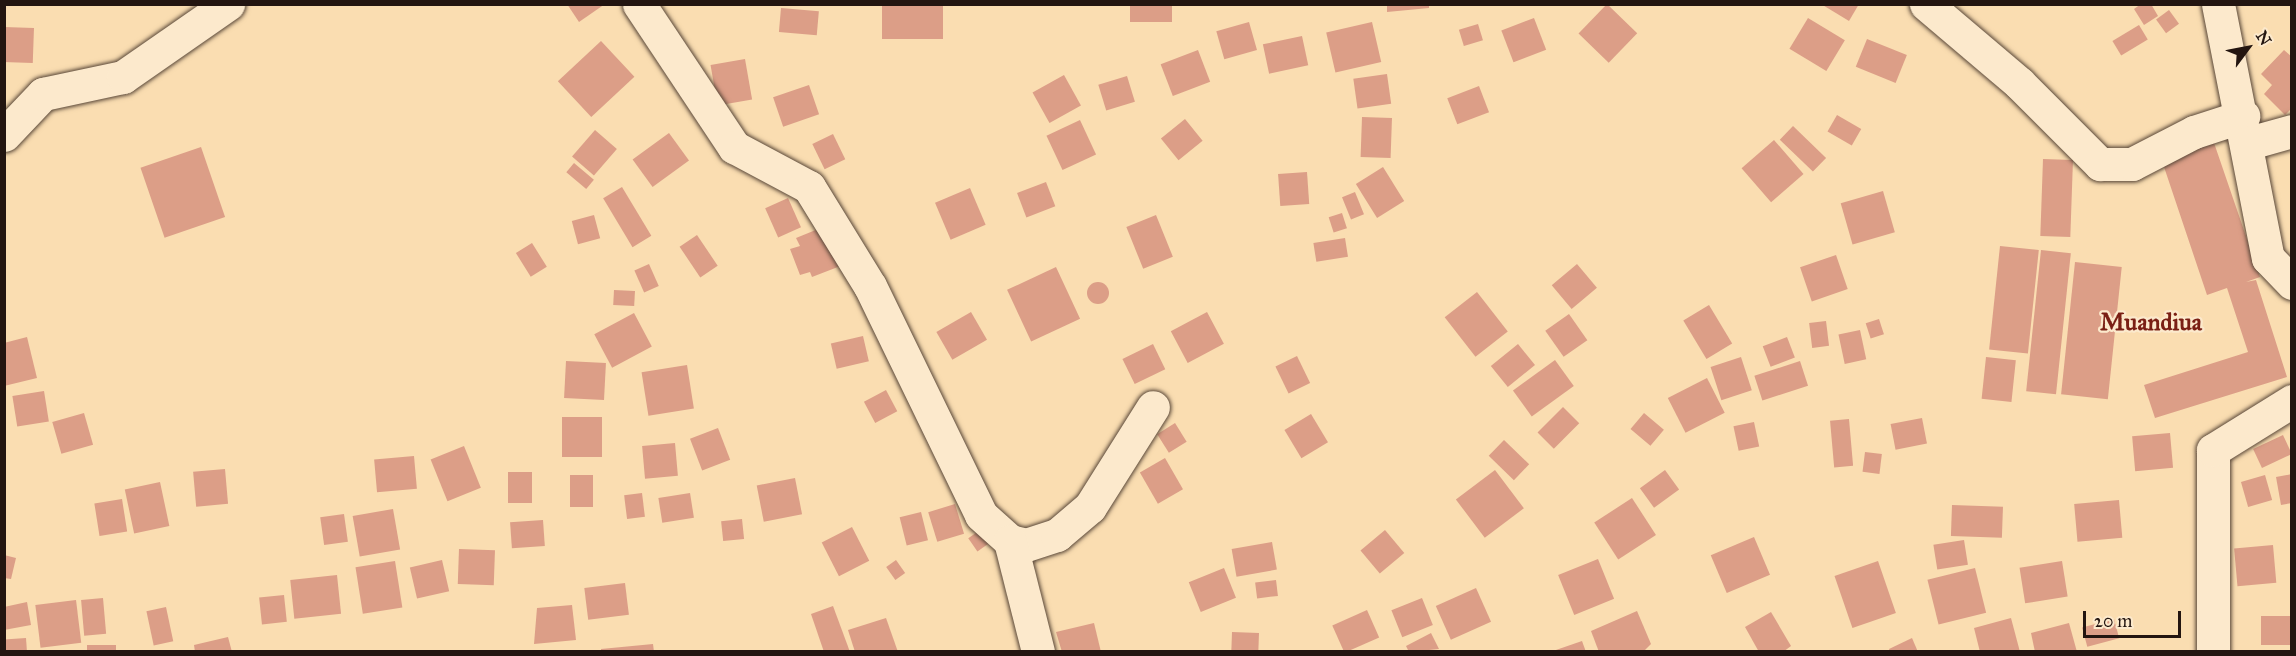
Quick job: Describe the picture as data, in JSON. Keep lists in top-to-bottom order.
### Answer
{
  "districts": ["Muandiua"],
  "scale_bar": "20 m",
  "north": "top right"
}
